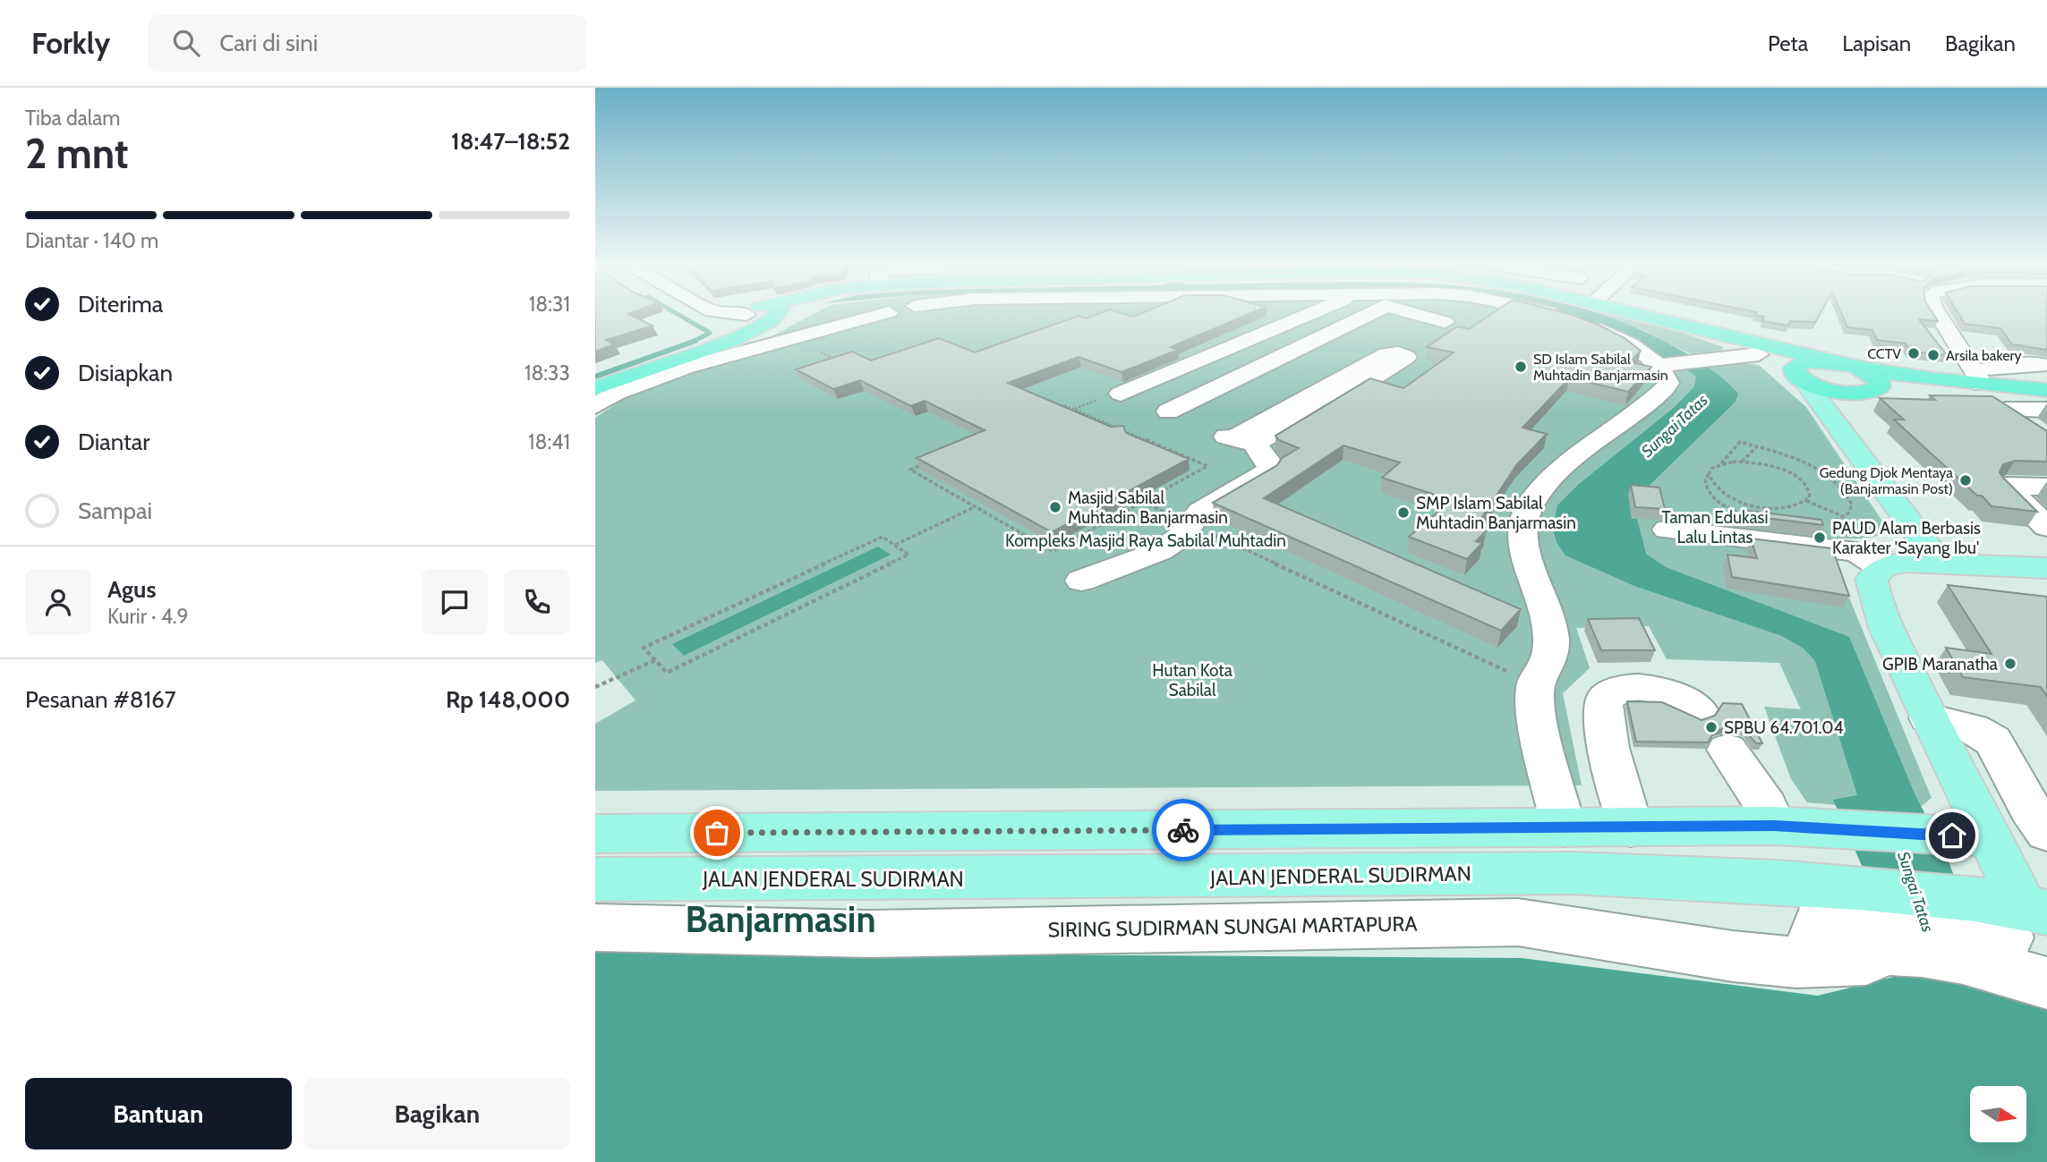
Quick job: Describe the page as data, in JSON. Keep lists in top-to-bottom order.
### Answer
{
  "streets": {
    "main road": ["JALAN JENDERAL SUDIRMAN"],
    "street": ["SIRING SUDIRMAN SUNGAI MARTAPURA"]
  },
  "crossings": [
    ["JALAN JENDERAL SUDIRMAN", "SIRING SUDIRMAN SUNGAI MARTAPURA"]
  ],
  "districts": ["Banjarmasin"],
  "water": ["Sungai Tatas"],
  "parks": ["Taman Edukasi Lalu Lintas", "Kompleks Masjid Raya Sabilal Muhtadin", "Hutan Kota Sabilal"],
  "places": [
    "CCTV",
    "Arsila bakery",
    "SD Islam Sabilal Muhtadin Banjarmasin",
    "Gedung Djok Mentaya (Banjarmasin Post)",
    "Masjid Sabilal Muhtadin Banjarmasin",
    "SMP Islam Sabilal Muhtadin Banjarmasin",
    "PAUD Alam Berbasis Karakter 'Sayang Ibu'",
    "GPIB Maranatha",
    "SPBU 64.701.04"
  ],
  "north": "right",
  "page": {
    "header": "Forkly",
    "search": "Cari di sini",
    "nav": ["Peta", "Lapisan", "Bagikan"],
    "heading": ["2 mnt", "Tiba dalam", "18:47–18:52"],
    "panel": [
      "Agus",
      "Kurir · 4.9",
      "Pesanan #8167",
      "Rp 148,000"
    ],
    "bar": "Diantar · 140 m",
    "list": [
      ["Diterima", "18:31"],
      ["Disiapkan", "18:33"],
      ["Diantar", "18:41"],
      "Sampai"
    ],
    "buttons": ["Bantuan", "Bagikan"]
  }
}
